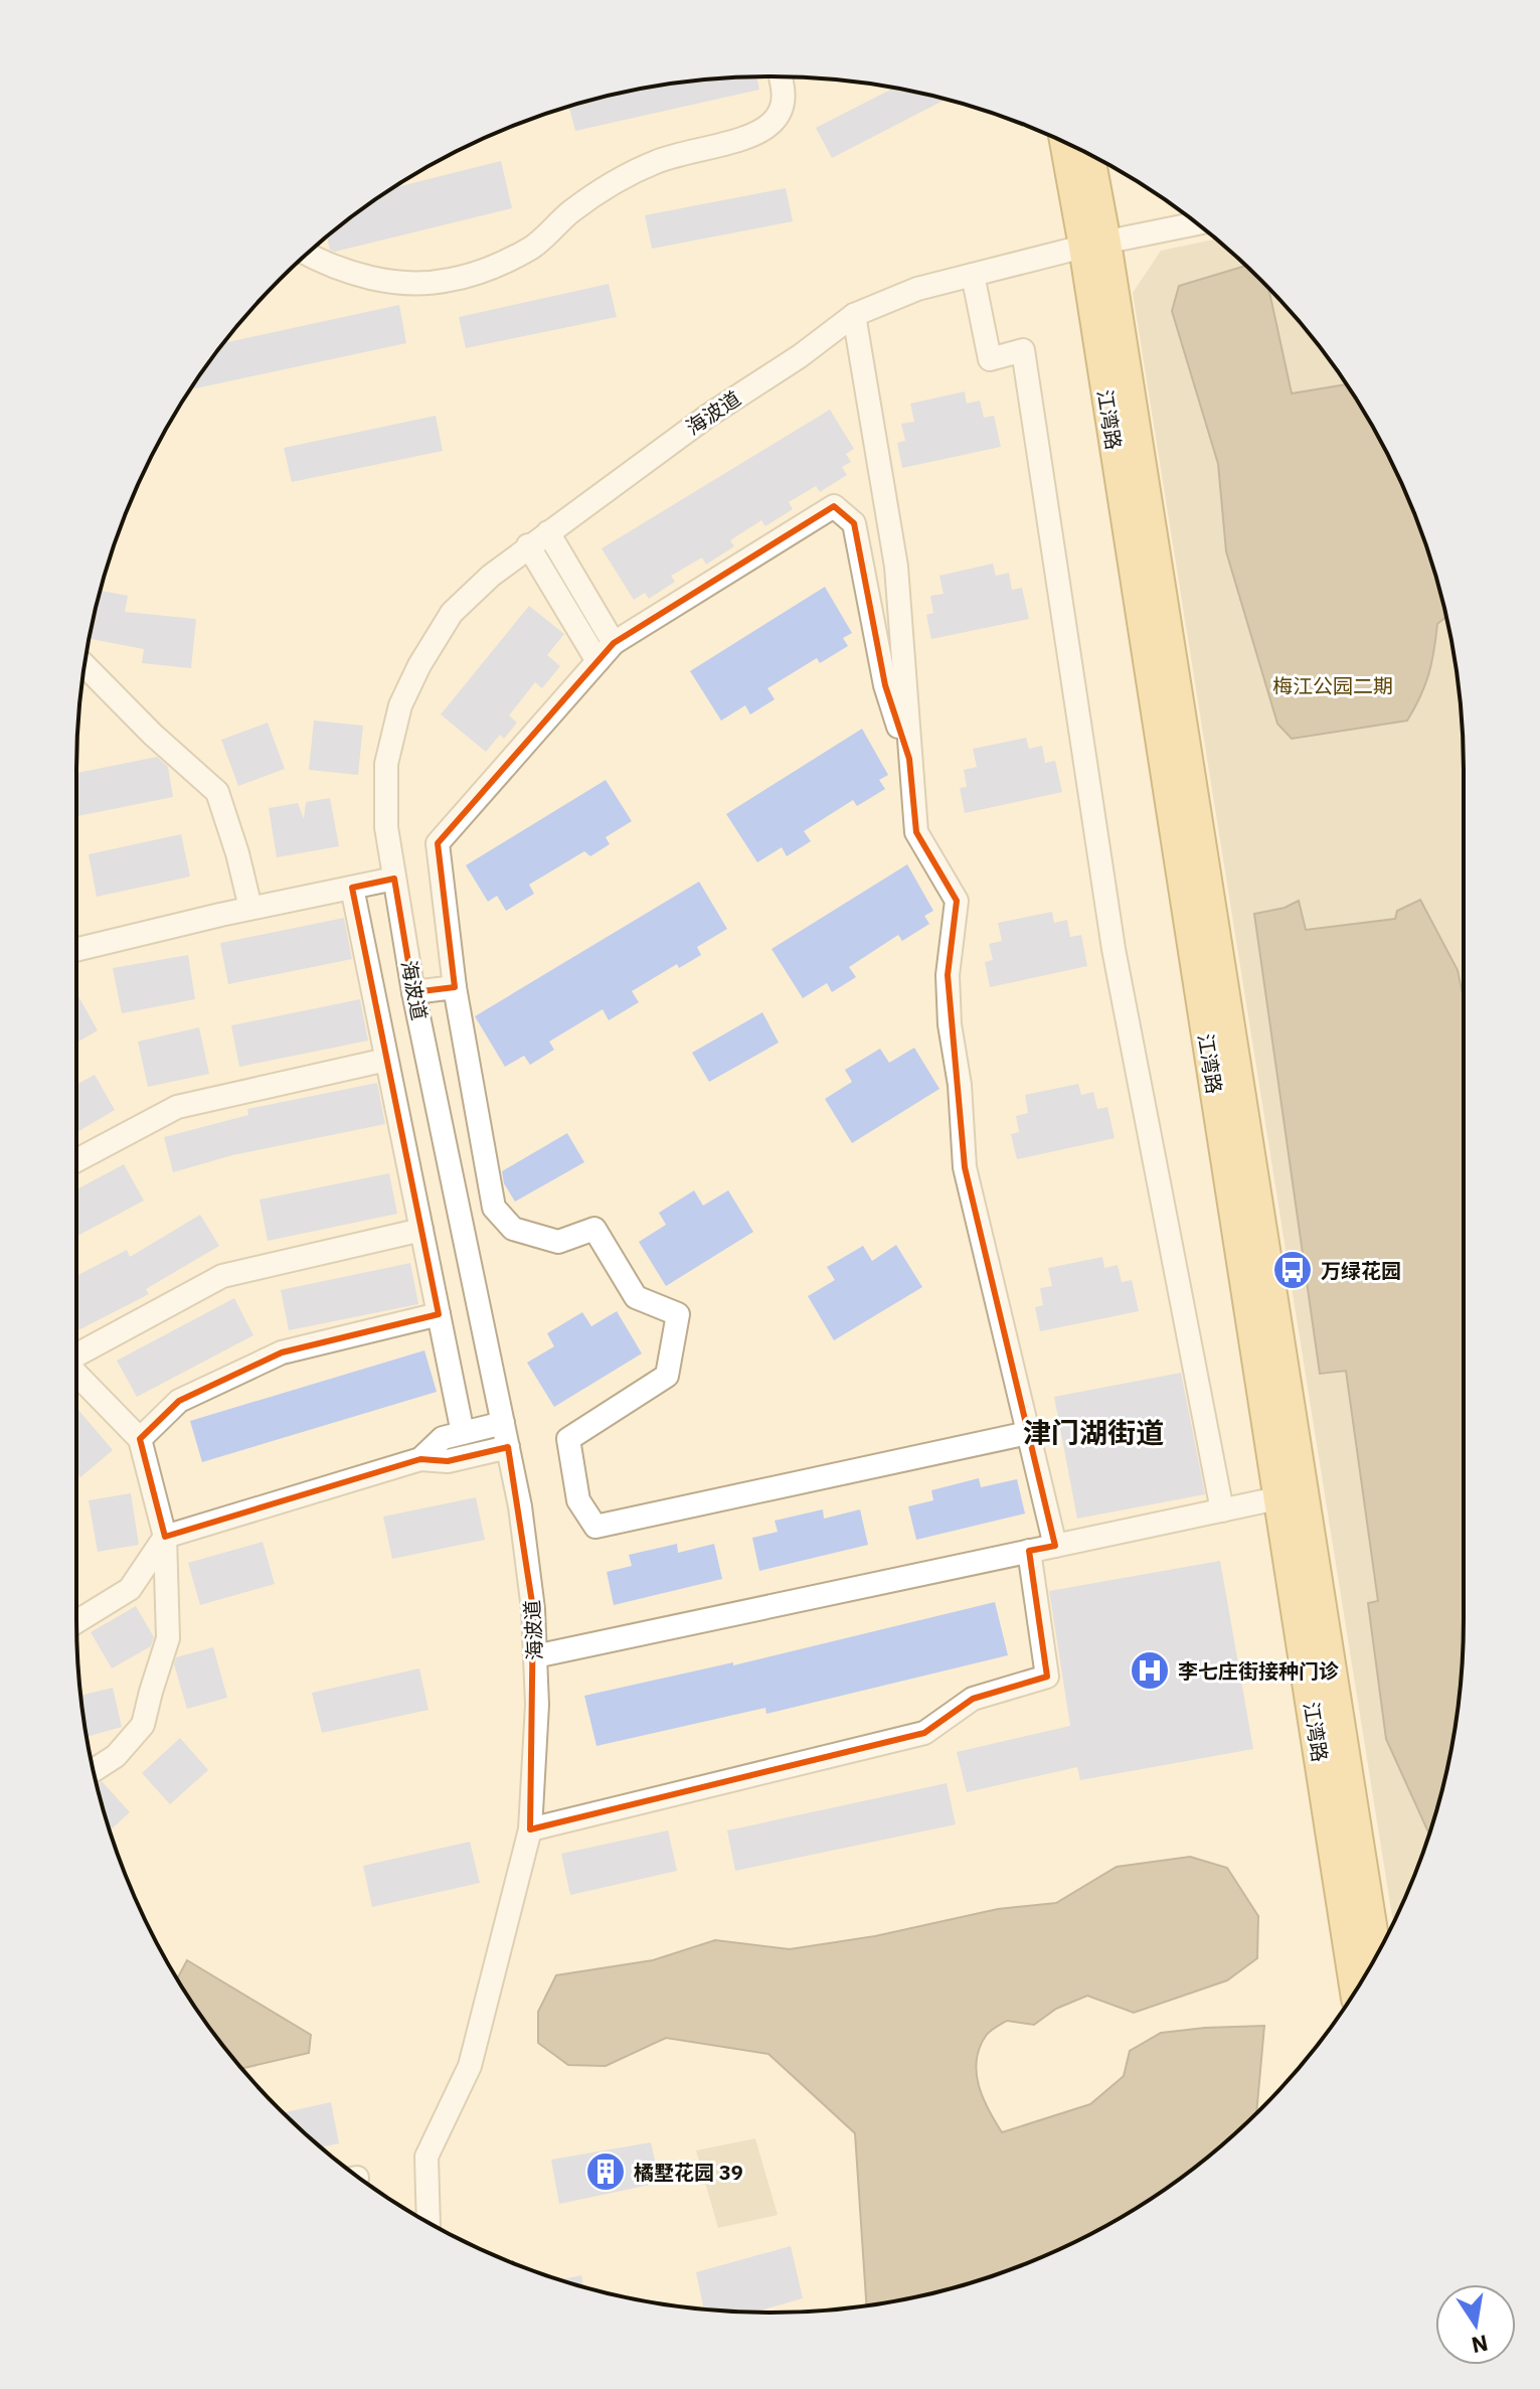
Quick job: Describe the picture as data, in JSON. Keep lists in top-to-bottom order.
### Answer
{
  "streets": {
    "main road": ["江湾路"],
    "street": ["海波道"]
  },
  "crossings": [
    ["海波道", "江湾路"]
  ],
  "districts": ["津门湖街道"],
  "parks": ["梅江公园二期"],
  "places": {
    "bus stop": ["万绿花园"],
    "hospital": ["李七庄街接种门诊"],
    "building": ["橘墅花园 39"]
  },
  "north": "bottom"
}
